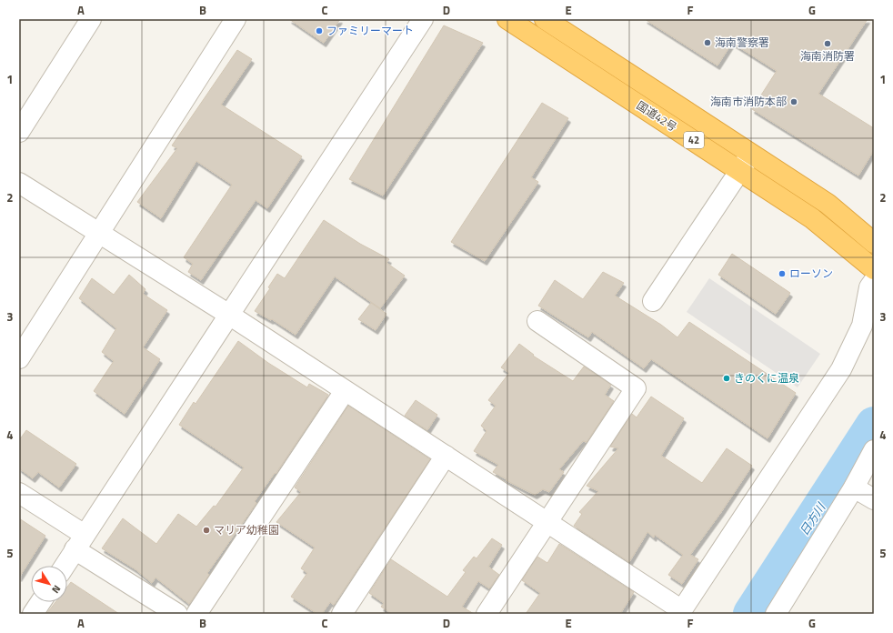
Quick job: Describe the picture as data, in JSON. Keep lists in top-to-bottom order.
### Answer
{
  "streets": {
    "highway": ["国道42号", "42"]
  },
  "water": ["日方川"],
  "places": [
    "ファミリーマート",
    "海南警察署",
    "海南消防署",
    "海南市消防本部",
    "ローソン",
    "きのくに温泉",
    "マリア幼稚園"
  ],
  "north": "bottom right",
  "grid": {
    "columns": [
      "A",
      "B",
      "C",
      "D",
      "E",
      "F",
      "G"
    ],
    "rows": [
      "1",
      "2",
      "3",
      "4",
      "5"
    ]
  }
}
